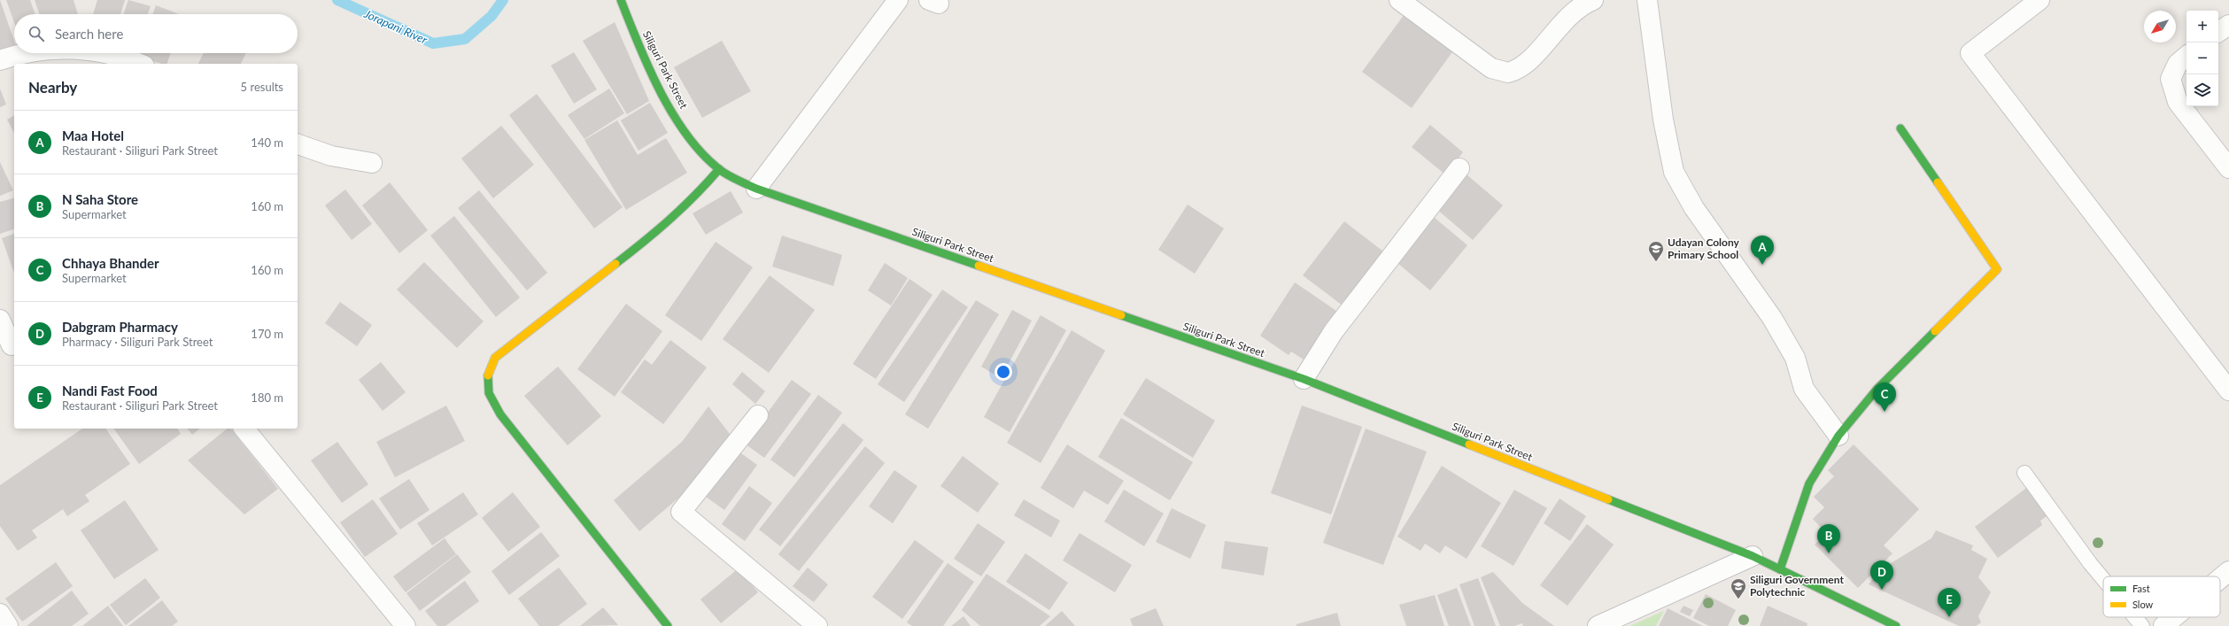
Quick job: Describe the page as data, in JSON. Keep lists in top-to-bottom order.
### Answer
{
  "streets": {
    "street": ["Siliguri Park Street"]
  },
  "water": ["Jorapani River"],
  "places": {
    "school or university": ["Udayan Colony Primary School", "Siliguri Government Polytechnic"]
  },
  "legend": ["Fast", "Slow"],
  "north": "bottom left",
  "page": {
    "map_buttons": ["+", "−"],
    "search": "Search here",
    "heading": ["Nearby", "5 results"],
    "list": [
      {
        "mark": "A",
        "name": "Maa Hotel",
        "note": "Restaurant · Siliguri Park Street",
        "value": "140 m"
      },
      {
        "mark": "B",
        "name": "N Saha Store",
        "note": "Supermarket",
        "value": "160 m"
      },
      {
        "mark": "C",
        "name": "Chhaya Bhander",
        "note": "Supermarket",
        "value": "160 m"
      },
      {
        "mark": "D",
        "name": "Dabgram Pharmacy",
        "note": "Pharmacy · Siliguri Park Street",
        "value": "170 m"
      },
      {
        "mark": "E",
        "name": "Nandi Fast Food",
        "note": "Restaurant · Siliguri Park Street",
        "value": "180 m"
      }
    ],
    "pins": [
      "A",
      "C",
      "B",
      "D",
      "E"
    ]
  }
}
